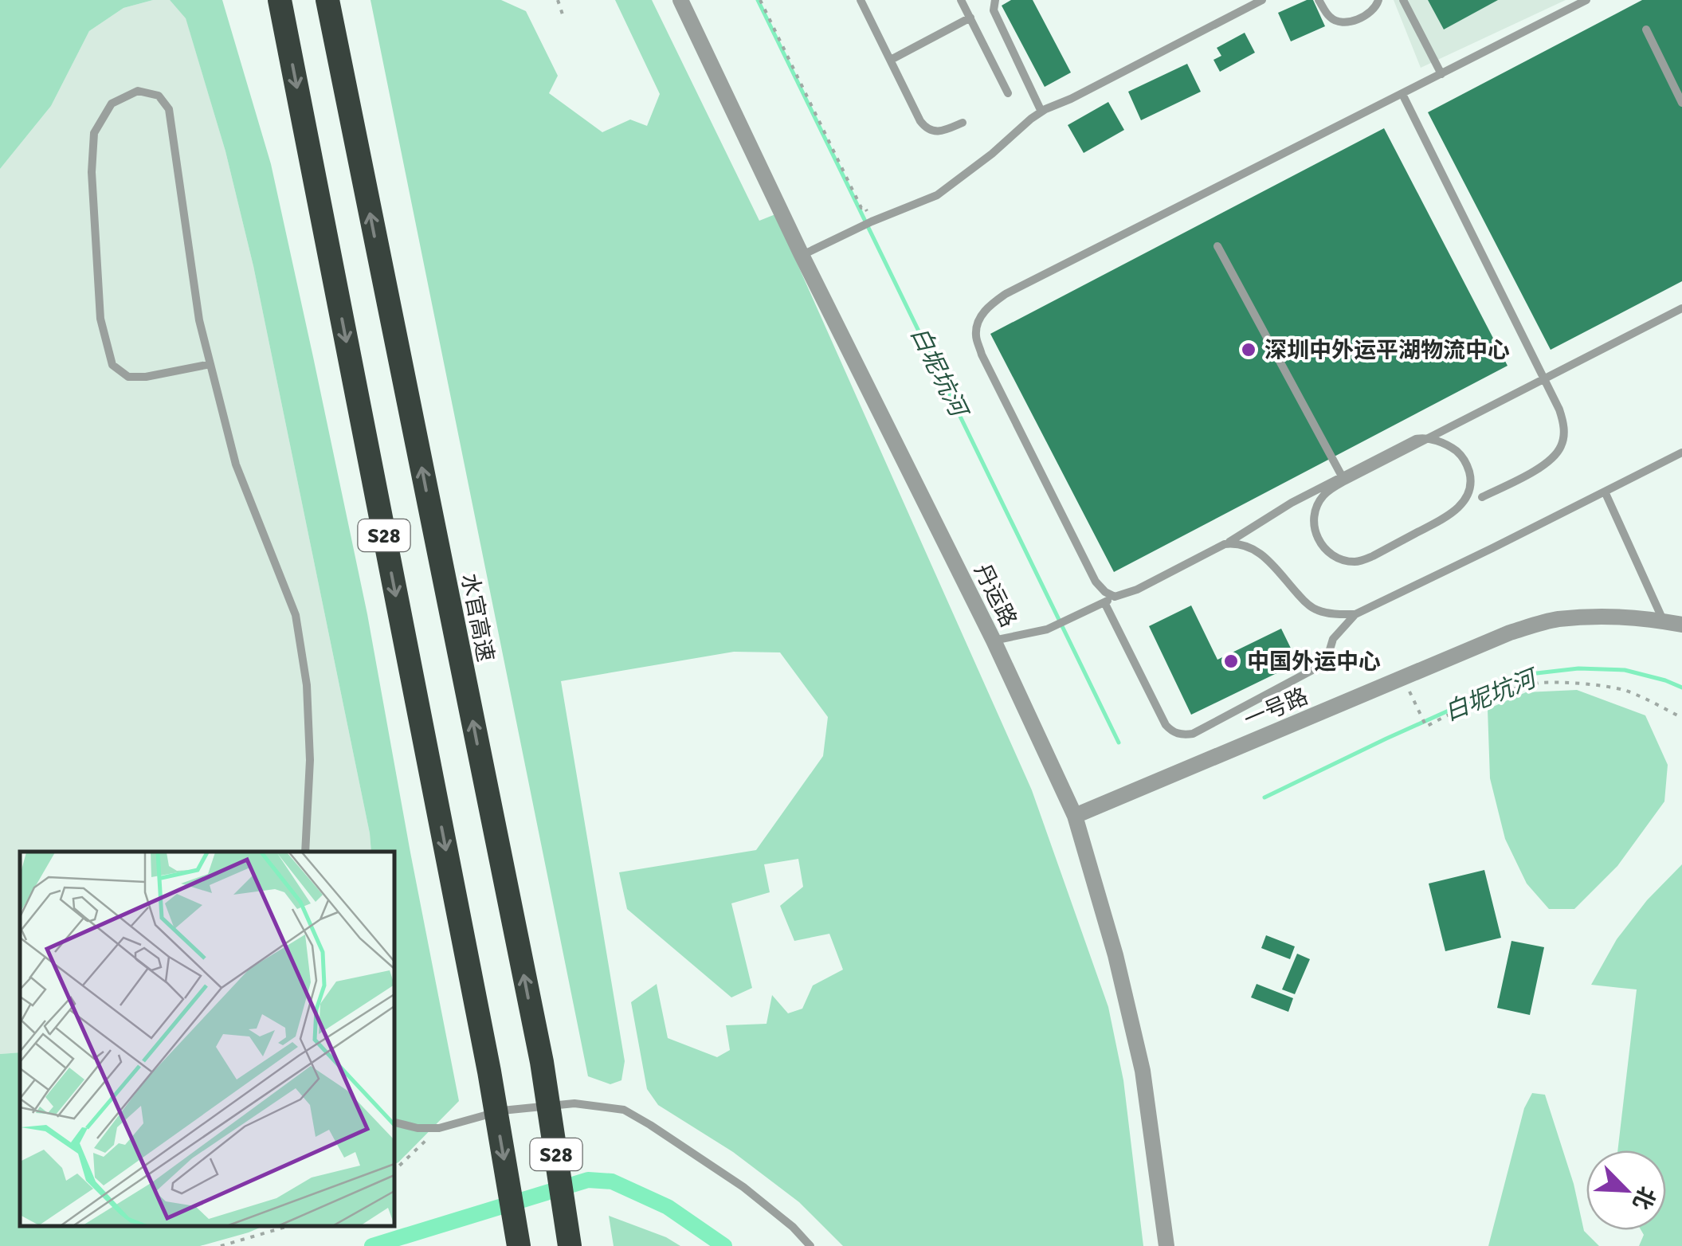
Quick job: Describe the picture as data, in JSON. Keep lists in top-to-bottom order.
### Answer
{
  "streets": {
    "highway": ["S28", "水官高速"],
    "street": ["丹运路", "一号路"]
  },
  "crossings": [
    ["丹运路", "一号路"]
  ],
  "water": ["白坭坑河"],
  "places": ["深圳中外运平湖物流中心", "中国外运中心"],
  "north": "bottom right"
}
